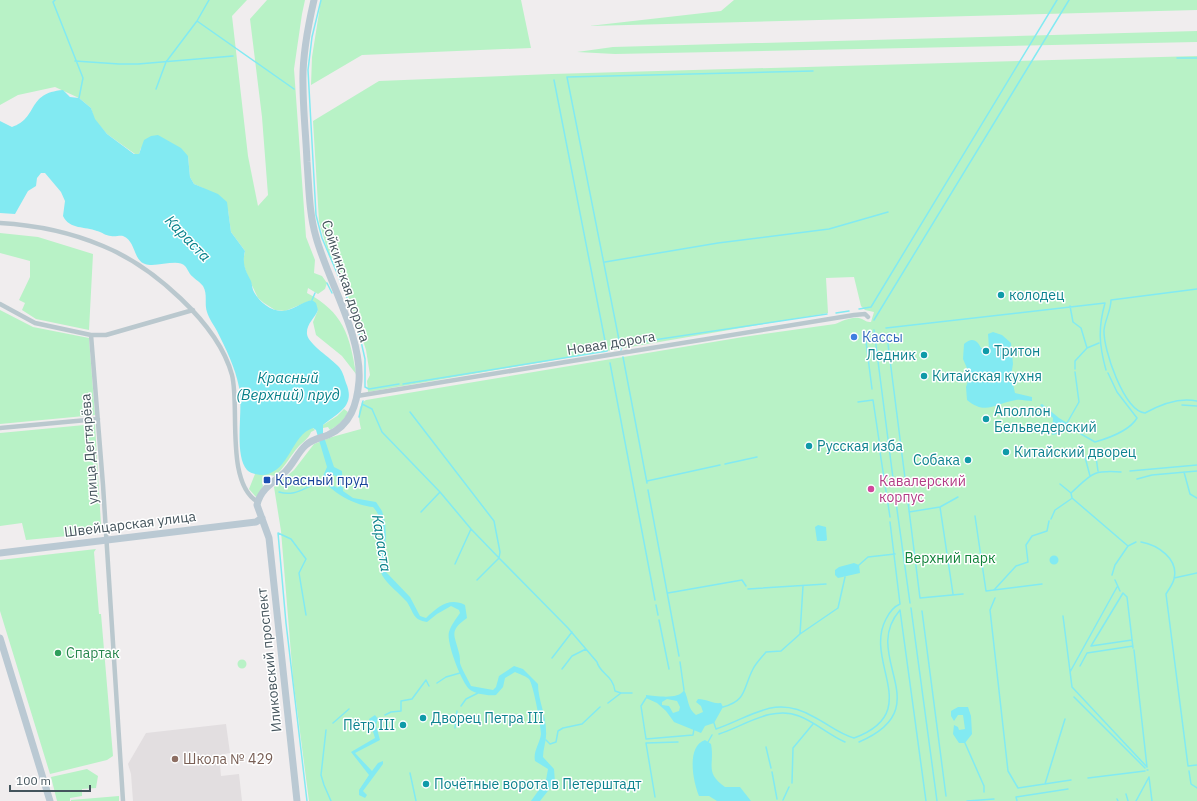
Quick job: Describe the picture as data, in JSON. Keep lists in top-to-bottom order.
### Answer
{
  "streets": {
    "main road": ["Сойкинская дорога", "Швейцарская улица", "Иликовский проспект"],
    "street": ["Новая дорога", "улица Дегтярёва"]
  },
  "crossings": [
    ["Сойкинская дорога", "Новая дорога"],
    ["Сойкинская дорога", "Иликовский проспект"],
    ["улица Дегтярёва", "Швейцарская улица"],
    ["Швейцарская улица", "Иликовский проспект"]
  ],
  "water": ["Караста", "Красный (Верхний) пруд"],
  "parks": ["Верхний парк"],
  "places": {
    "other": [
      "колодец",
      "Кассы",
      "Тритон",
      "Ледник",
      "Китайская кухня",
      "Аполлон Бельведерский",
      "Русская изба",
      "Китайский дворец",
      "Собака",
      "Кавалерский корпус",
      "Спартак",
      "Дворец Петра III",
      "Пётр III",
      "Школа № 429",
      "Почётные ворота в Петерштадт"
    ],
    "transit": ["Красный пруд"]
  },
  "scale_bar": "100 m"
}
